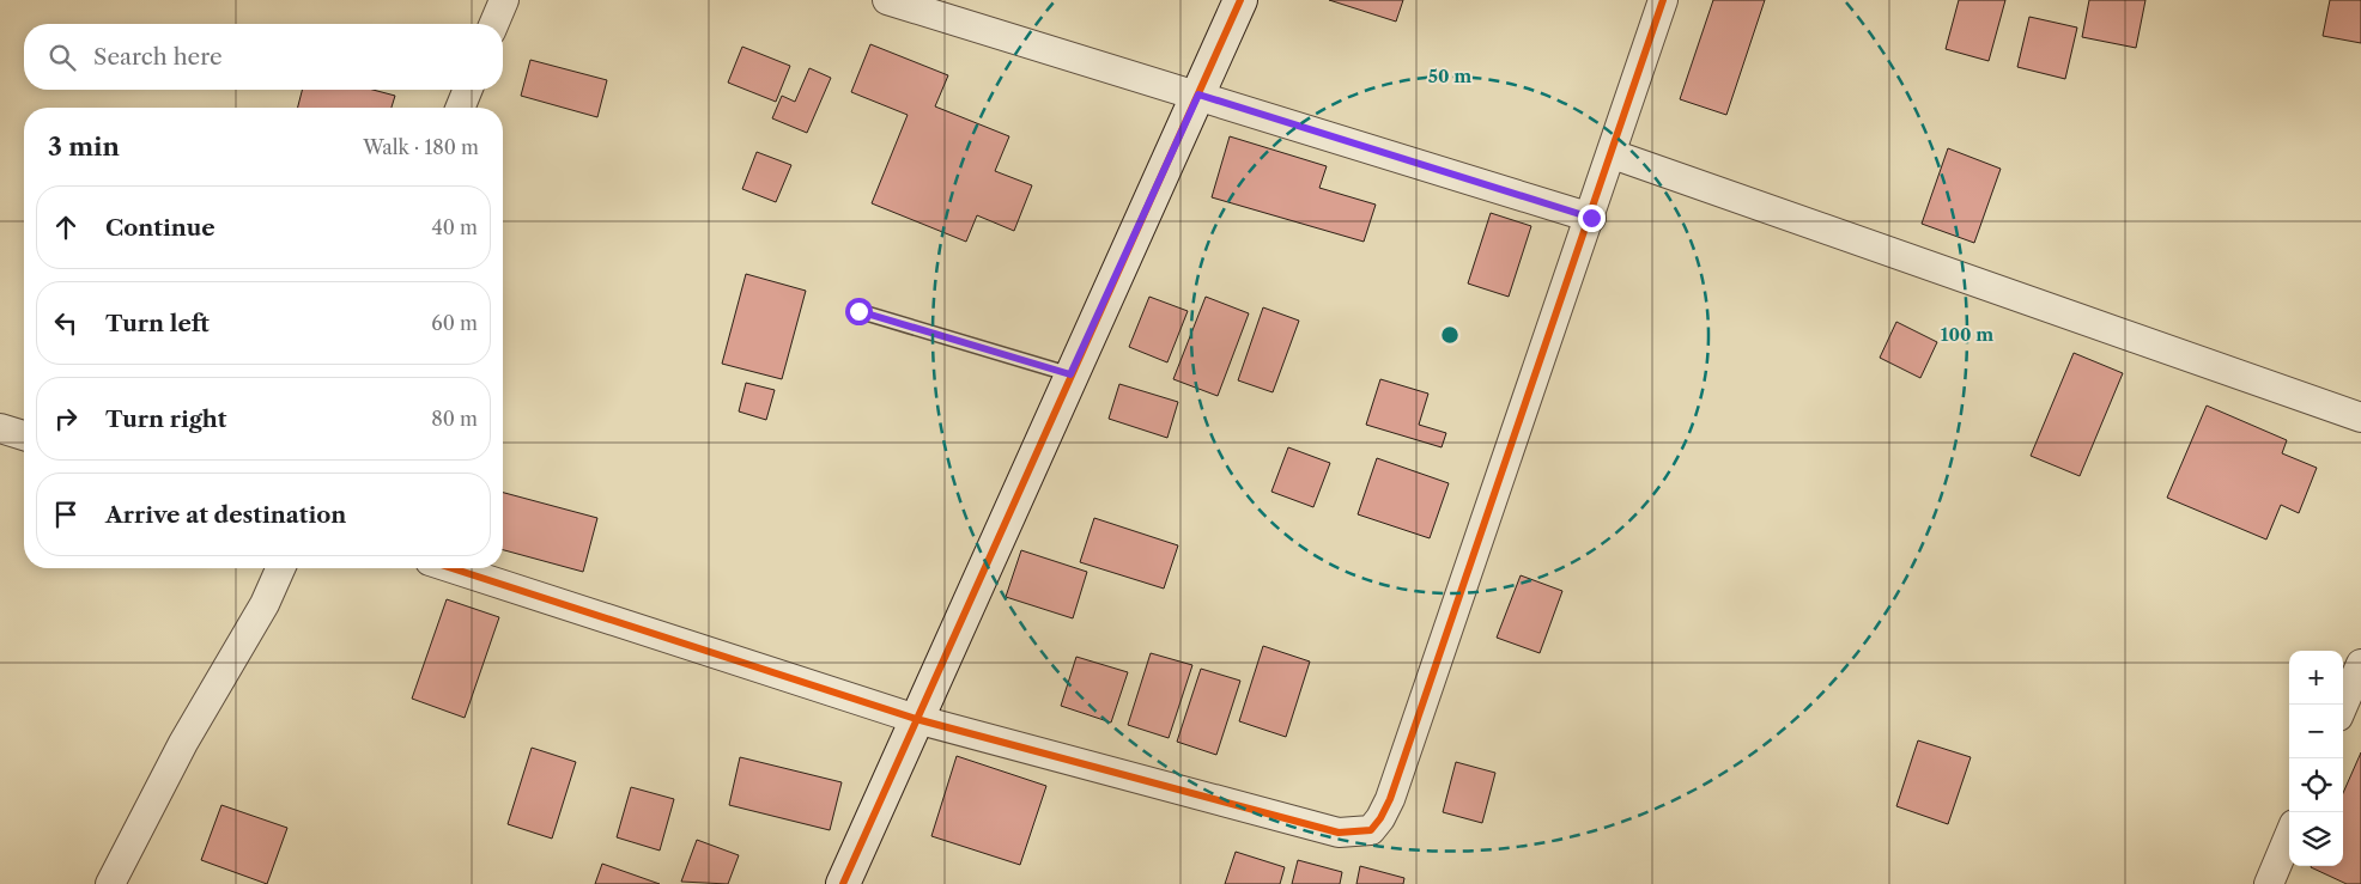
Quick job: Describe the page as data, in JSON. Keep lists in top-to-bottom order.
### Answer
{
  "page": {
    "search": "Search here",
    "heading": ["3 min", "Walk · 180 m"],
    "list": [
      ["Continue", "40 m"],
      ["Turn left", "60 m"],
      ["Turn right", "80 m"],
      "Arrive at destination"
    ],
    "map_buttons": ["+", "−"]
  },
  "rings": ["50 m", "100 m"]
}
